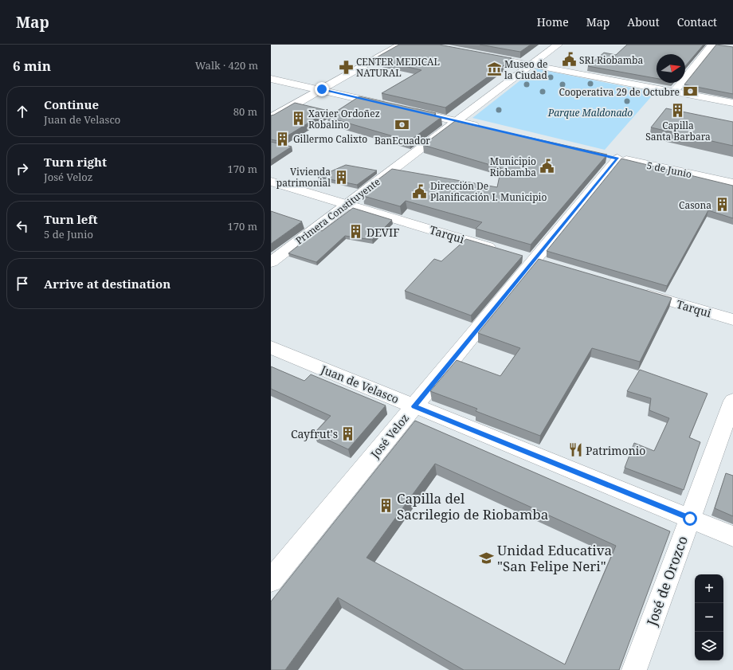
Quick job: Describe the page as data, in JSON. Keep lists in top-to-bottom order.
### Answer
{
  "streets": {
    "street": [
      "5 de Junio",
      "Primera Constituyente",
      "Tarqui",
      "Juan de Velasco",
      "José Veloz",
      "José de Orozco"
    ]
  },
  "crossings": [
    ["5 de Junio", "José Veloz"],
    ["Primera Constituyente", "Tarqui"],
    ["Juan de Velasco", "José Veloz"],
    ["Juan de Velasco", "José de Orozco"]
  ],
  "parks": ["Parque Maldonado"],
  "places": {
    "public building": ["SRI Riobamba", "Municipio Riobamba", "Dirección De Planificación I. Municipio"],
    "pharmacy": ["CENTER MEDICAL NATURAL"],
    "museum": ["Museo de la Ciudad"],
    "bank": ["Cooperativa 29 de Octubre", "BanEcuador"],
    "building": [
      "Capilla Santa Barbara",
      "Xavier Ordoñez Robalino",
      "Gillermo Calixto",
      "Vivienda patrimonial",
      "Casona",
      "DEVIF",
      "Cayfrut's",
      "Capilla del Sacrilegio de Riobamba"
    ],
    "restaurant": ["Patrimonio"],
    "school or university": ["Unidad Educativa \"San Felipe Neri\""]
  },
  "north": "right",
  "page": {
    "header": "Map",
    "nav": [
      "Home",
      "Map",
      "About",
      "Contact"
    ],
    "heading": ["6 min", "Walk · 420 m"],
    "list": [
      ["Continue", "Juan de Velasco", "80 m"],
      ["Turn right", "José Veloz", "170 m"],
      ["Turn left", "5 de Junio", "170 m"],
      "Arrive at destination"
    ],
    "map_buttons": ["+", "−"]
  }
}
